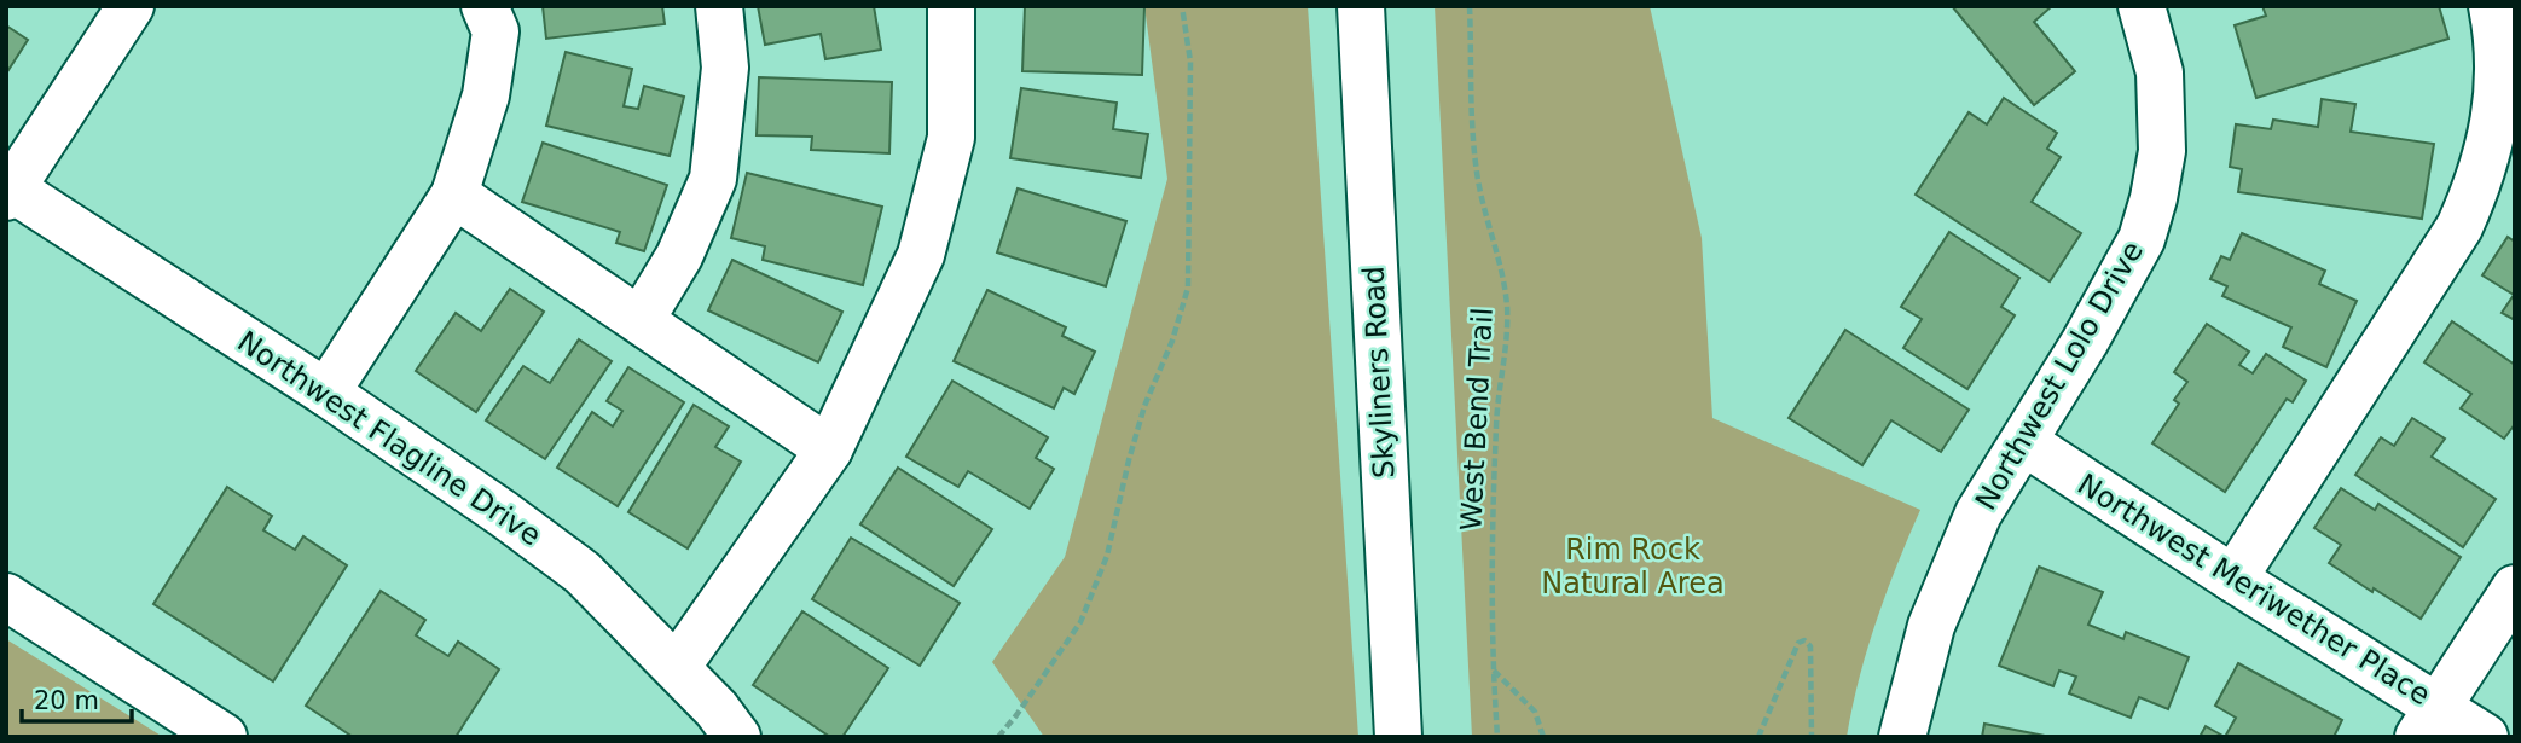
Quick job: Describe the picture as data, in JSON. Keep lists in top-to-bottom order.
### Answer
{
  "streets": {
    "street": [
      "Skyliners Road",
      "Northwest Lolo Drive",
      "Northwest Flagline Drive",
      "Northwest Meriwether Place"
    ],
    "path": ["West Bend Trail"]
  },
  "crossings": [
    ["Northwest Lolo Drive", "Northwest Meriwether Place"]
  ],
  "parks": ["Rim Rock Natural Area"],
  "scale_bar": "20 m"
}
